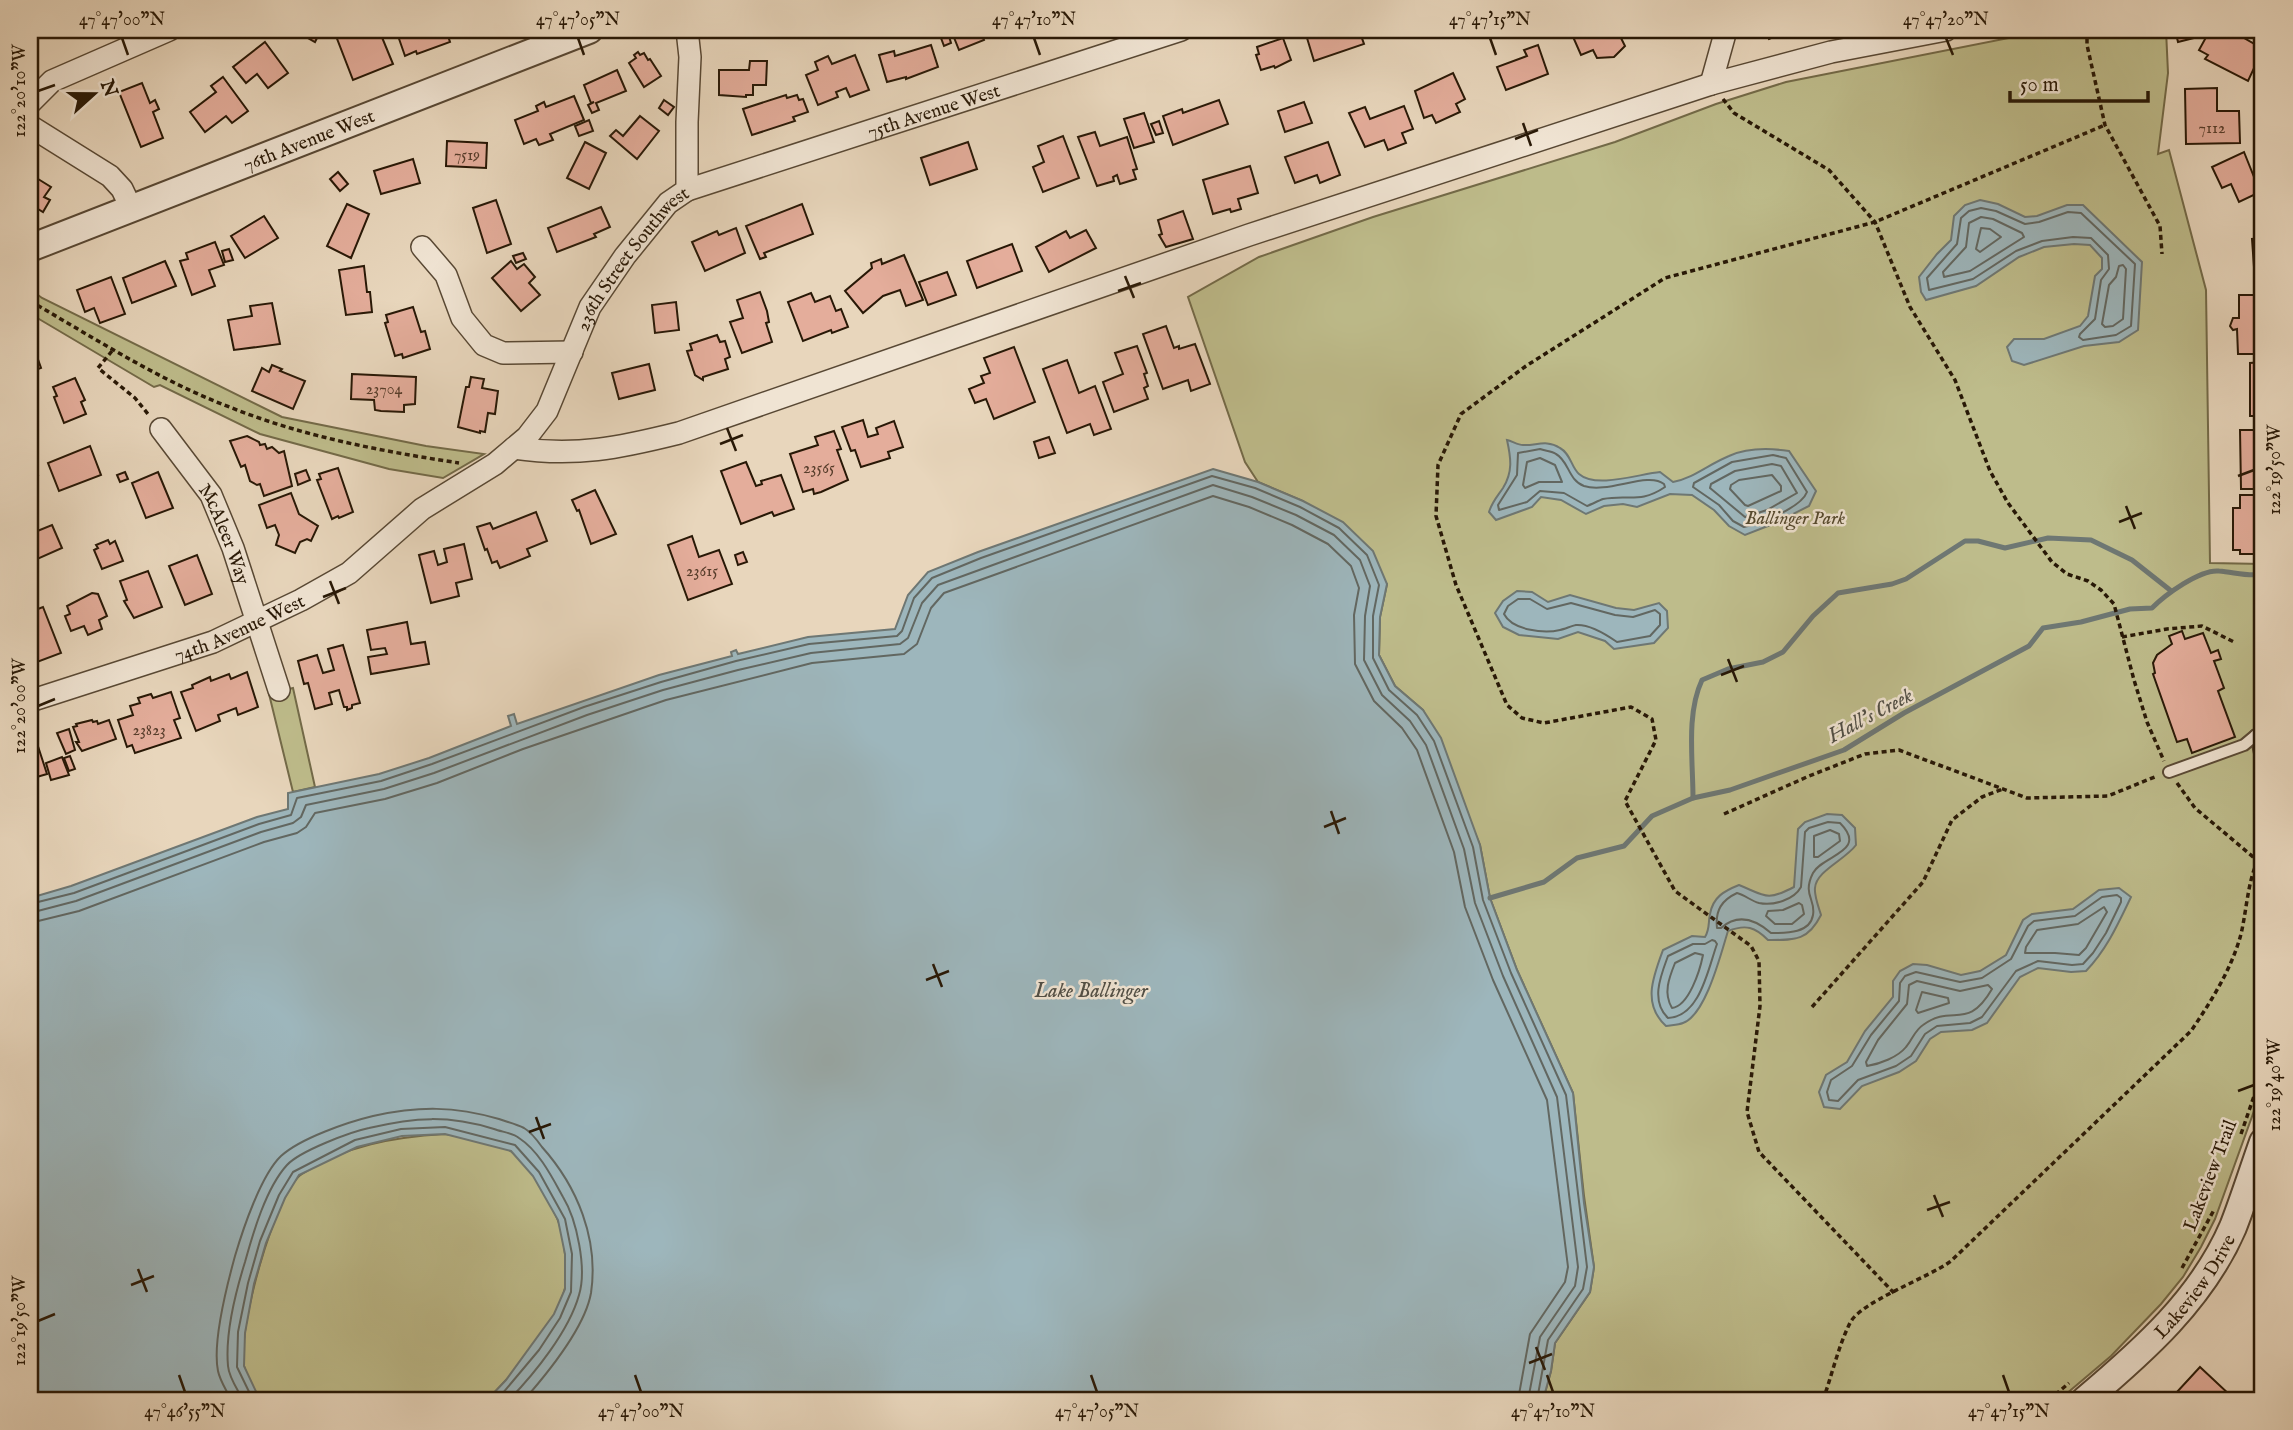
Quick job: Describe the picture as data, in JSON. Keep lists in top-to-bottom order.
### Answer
{
  "streets": {
    "street": [
      "75th Avenue West",
      "76th Avenue West",
      "236th Street Southwest",
      "McAleer Way",
      "74th Avenue West",
      "Lakeview Drive"
    ],
    "path": ["Lakeview Trail"]
  },
  "crossings": [
    ["75th Avenue West", "236th Street Southwest"],
    ["236th Street Southwest", "74th Avenue West"],
    ["McAleer Way", "74th Avenue West"],
    ["Lakeview Trail", "Lakeview Drive"]
  ],
  "water": ["Hall's Creek", "Lake Ballinger"],
  "parks": ["Ballinger Park"],
  "house_numbers": [
    "7112",
    "7519",
    "23704",
    "23565",
    "23615",
    "23823"
  ],
  "scale_bar": "50 m",
  "north": "right",
  "coordinates": [
    "47°47'00\"N",
    "47°47'05\"N",
    "47°47'10\"N",
    "47°47'15\"N",
    "47°47'20\"N",
    "122°20'10\"W",
    "122°19'50\"W",
    "122°20'00\"W",
    "122°19'40\"W",
    "47°46'55\"N"
  ]
}
